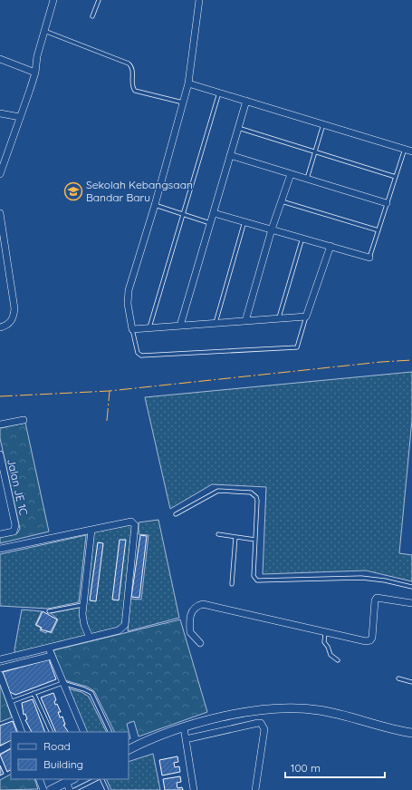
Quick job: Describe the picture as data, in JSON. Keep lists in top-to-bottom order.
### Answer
{
  "streets": {
    "street": ["Jalan JE 1C"]
  },
  "places": {
    "school or university": ["Sekolah Kebangsaan Bandar Baru"]
  },
  "legend": ["Road", "Building"],
  "scale_bar": "100 m"
}
